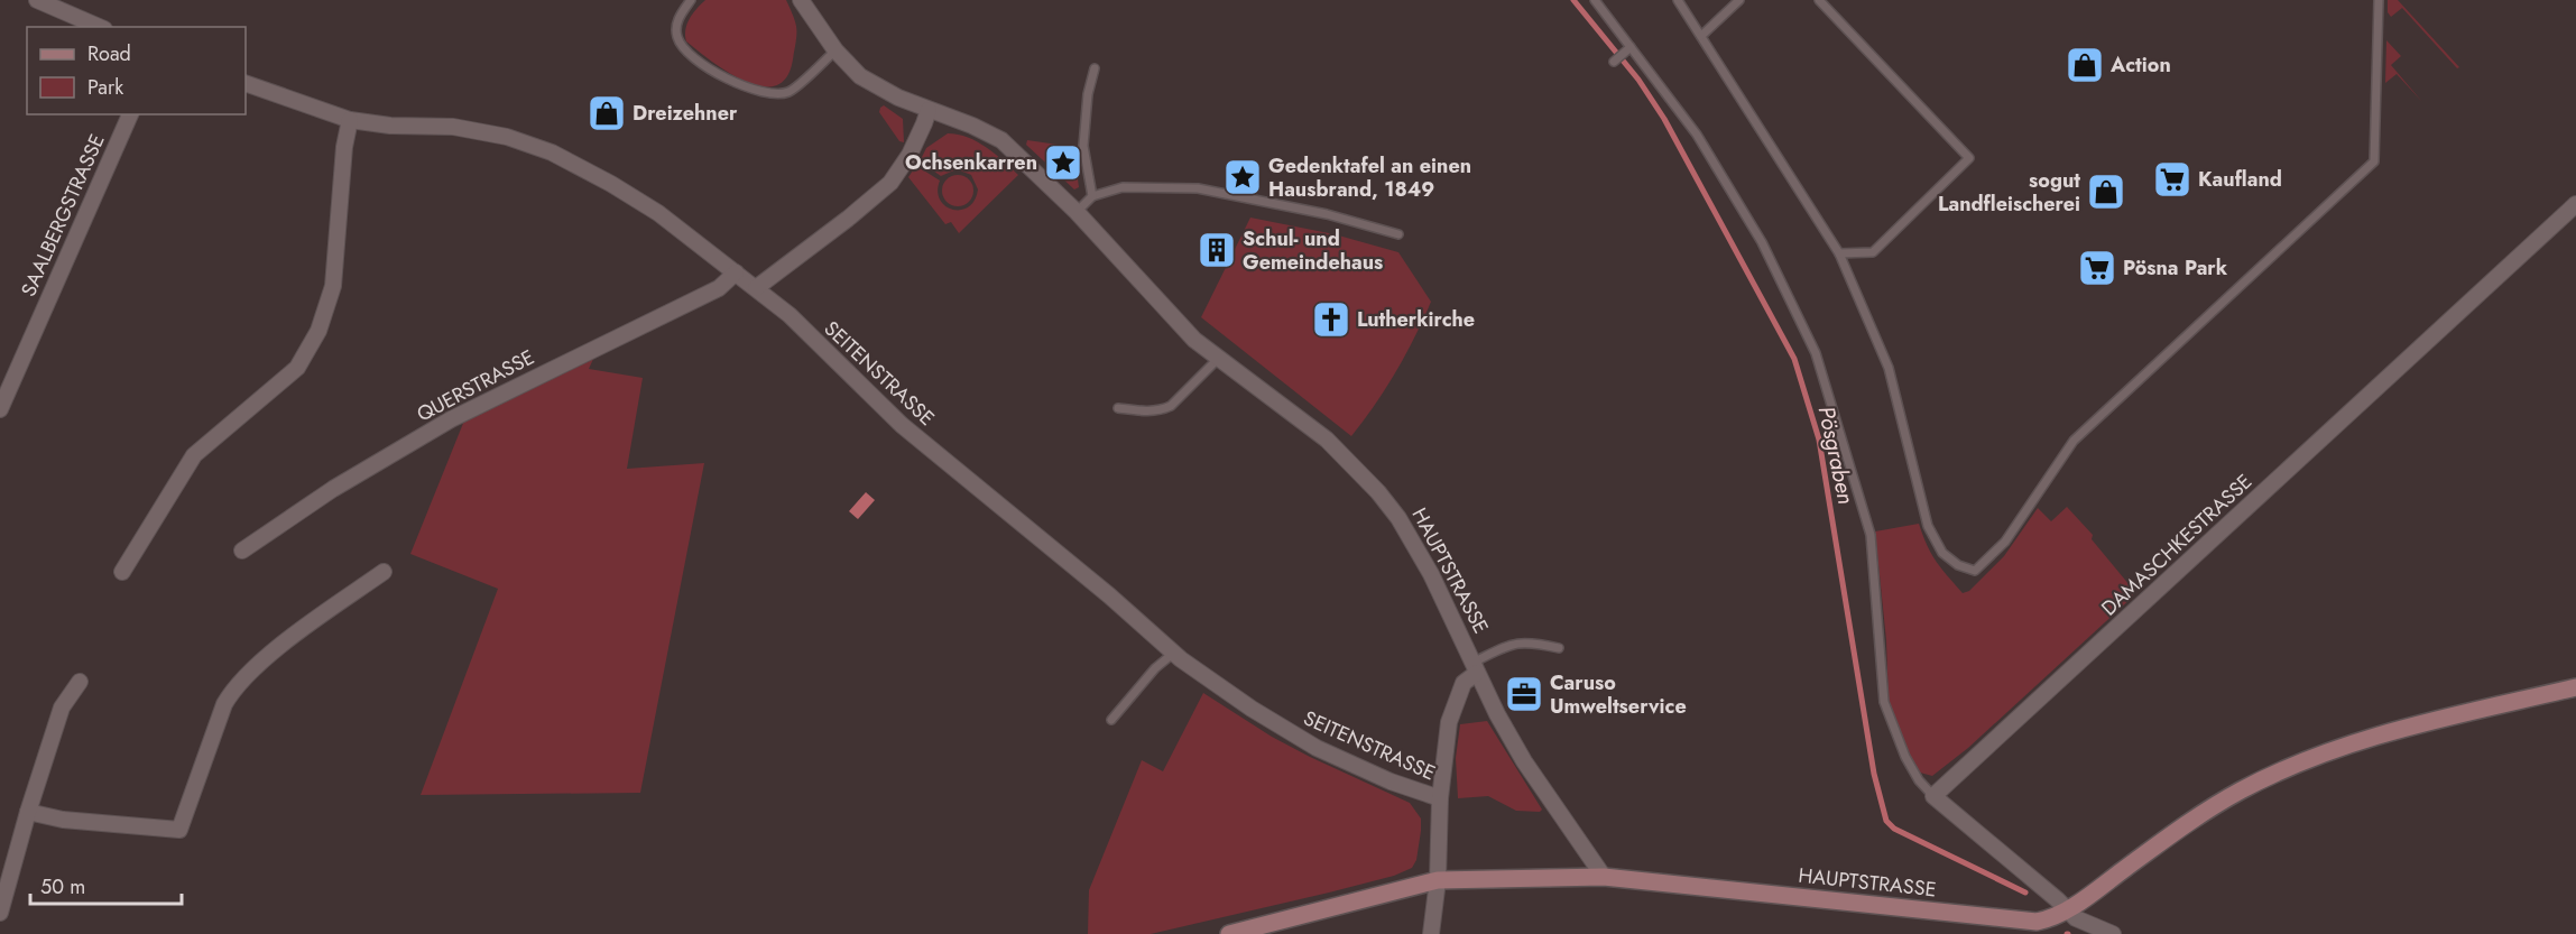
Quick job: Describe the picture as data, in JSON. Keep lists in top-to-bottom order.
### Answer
{
  "streets": {
    "street": [
      "SAALBERGSTRASSE",
      "SEITENSTRASSE",
      "QUERSTRASSE",
      "DAMASCHKESTRASSE",
      "HAUPTSTRASSE"
    ]
  },
  "crossings": [
    ["SEITENSTRASSE", "QUERSTRASSE"]
  ],
  "water": ["Pösgraben"],
  "places": {
    "shop": ["Action", "Dreizehner", "sogut Landfleischerei"],
    "place": ["Ochsenkarren", "Gedenktafel an einen Hausbrand, 1849"],
    "supermarket": ["Kaufland", "Pösna Park"],
    "building": ["Schul- und Gemeindehaus"],
    "church": ["Lutherkirche"],
    "office": ["Caruso Umweltservice"]
  },
  "legend": ["Road", "Park"],
  "scale_bar": "50 m"
}
